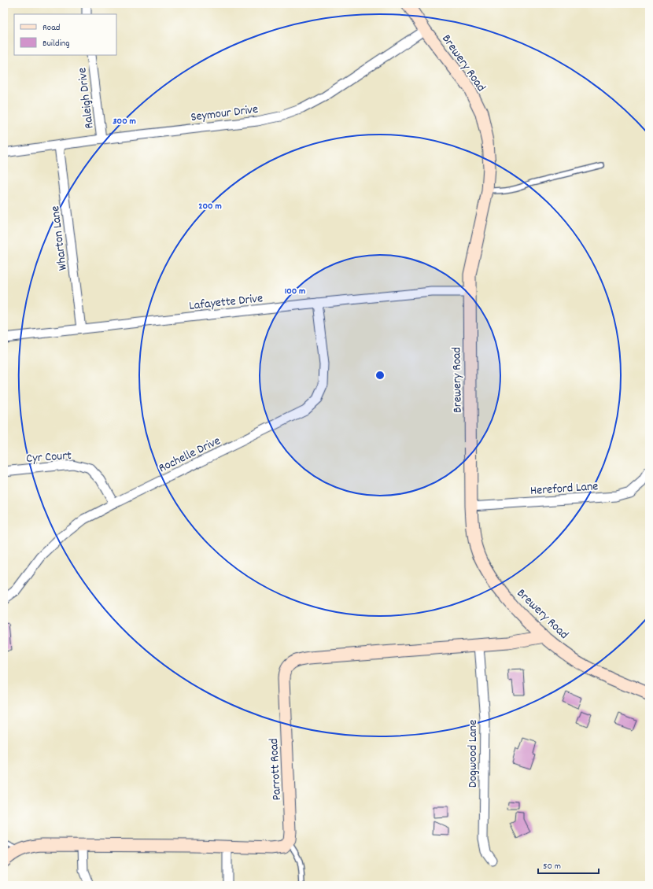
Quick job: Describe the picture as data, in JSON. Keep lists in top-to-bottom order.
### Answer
{
  "streets": {
    "street": [
      "Brewery Road",
      "Raleigh Drive",
      "Seymour Drive",
      "Wharton Lane",
      "Lafayette Drive",
      "Rochelle Drive",
      "Cyr Court",
      "Hereford Lane",
      "Dogwood Lane",
      "Parrott Road"
    ]
  },
  "crossings": [
    ["Brewery Road", "Seymour Drive"],
    ["Brewery Road", "Lafayette Drive"],
    ["Brewery Road", "Hereford Lane"],
    ["Brewery Road", "Parrott Road"],
    ["Raleigh Drive", "Seymour Drive"],
    ["Seymour Drive", "Wharton Lane"],
    ["Wharton Lane", "Lafayette Drive"],
    ["Lafayette Drive", "Rochelle Drive"],
    ["Rochelle Drive", "Cyr Court"],
    ["Dogwood Lane", "Parrott Road"]
  ],
  "legend": ["Road", "Building"],
  "scale_bar": "50 m",
  "rings": ["300 m", "200 m", "100 m"]
}
